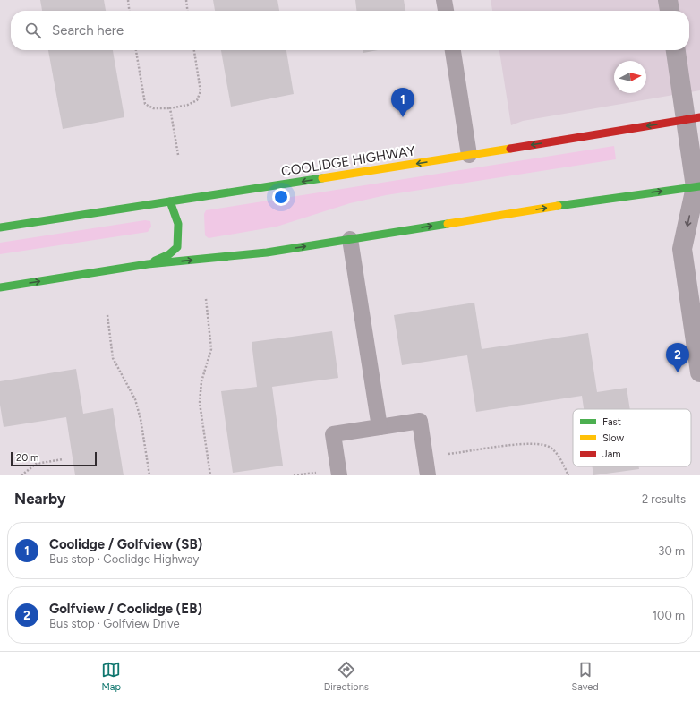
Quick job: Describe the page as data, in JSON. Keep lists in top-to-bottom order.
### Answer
{
  "streets": {
    "main road": ["COOLIDGE HIGHWAY"]
  },
  "legend": ["Fast", "Slow", "Jam"],
  "scale_bar": "20 m",
  "north": "right",
  "page": {
    "search": "Search here",
    "pins": ["1", "2"],
    "scale": "20 m",
    "heading": ["Nearby", "2 results"],
    "list": [
      {
        "mark": "1",
        "name": "Coolidge / Golfview (SB)",
        "note": "Bus stop · Coolidge Highway",
        "value": "30 m"
      },
      {
        "mark": "2",
        "name": "Golfview / Coolidge (EB)",
        "note": "Bus stop · Golfview Drive",
        "value": "100 m"
      }
    ],
    "nav": ["Map", "Directions", "Saved"]
  }
}
